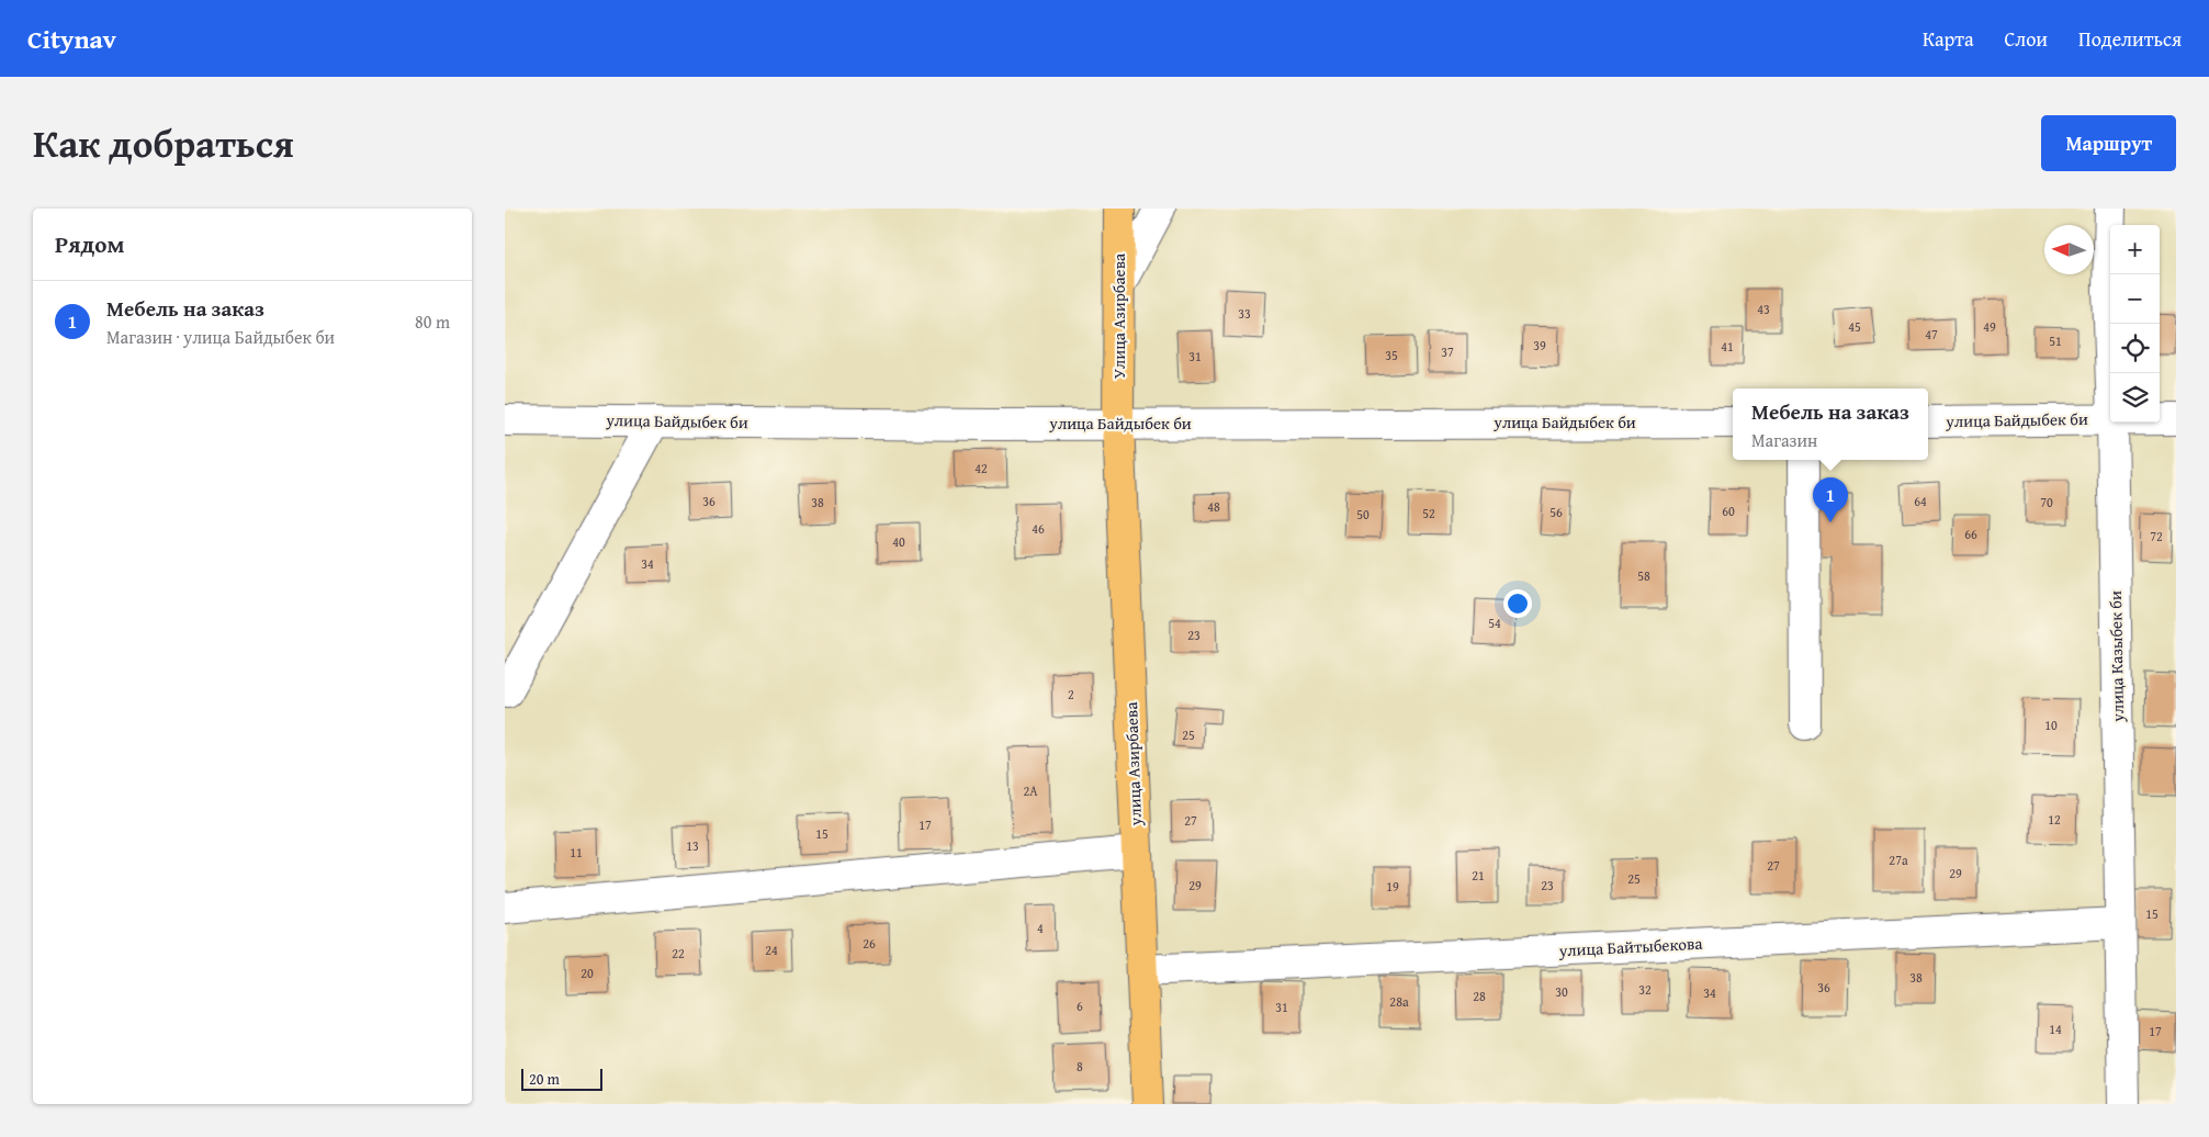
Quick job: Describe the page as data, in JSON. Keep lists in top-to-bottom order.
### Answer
{
  "streets": {
    "main road": ["Улица Азирбаева", "улица Азирбаева"],
    "street": ["улица Байдыбек би", "улица Казыбек би", "улица Байтыбекова"]
  },
  "crossings": [
    ["Улица Азирбаева", "улица Байдыбек би"],
    ["Улица Азирбаева", "улица Азирбаева"],
    ["улица Байдыбек би", "улица Азирбаева"],
    ["улица Казыбек би", "улица Байтыбекова"],
    ["улица Азирбаева", "улица Байтыбекова"]
  ],
  "house_numbers": [
    "43",
    "33",
    "45",
    "49",
    "47",
    "51",
    "39",
    "41",
    "37",
    "35",
    "31",
    "42",
    "36",
    "64",
    "38",
    "70",
    "48",
    "60",
    "56",
    "52",
    "50",
    "46",
    "66",
    "72",
    "40",
    "34",
    "58",
    "54",
    "23",
    "2",
    "10",
    "25",
    "2А",
    "12",
    "27",
    "17",
    "15",
    "13",
    "11",
    "27а",
    "27",
    "29",
    "21",
    "25",
    "29",
    "23",
    "19",
    "15",
    "4",
    "26",
    "24",
    "22",
    "20",
    "38",
    "36",
    "32",
    "30",
    "34",
    "28",
    "28а",
    "6",
    "31",
    "14",
    "17",
    "8"
  ],
  "scale_bar": "20 m",
  "north": "left",
  "page": {
    "header": "Citynav",
    "nav": ["Карта", "Слои", "Поделиться"],
    "title": "Как добраться",
    "buttons": "Маршрут",
    "heading": "Рядом",
    "map_buttons": ["+", "−"],
    "list": [
      {
        "mark": "1",
        "name": "Мебель на заказ",
        "note": "Магазин · улица Байдыбек би",
        "value": "80 m"
      }
    ],
    "popup": ["Мебель на заказ", "Магазин"],
    "pins": "1",
    "scale": "20 m"
  }
}
